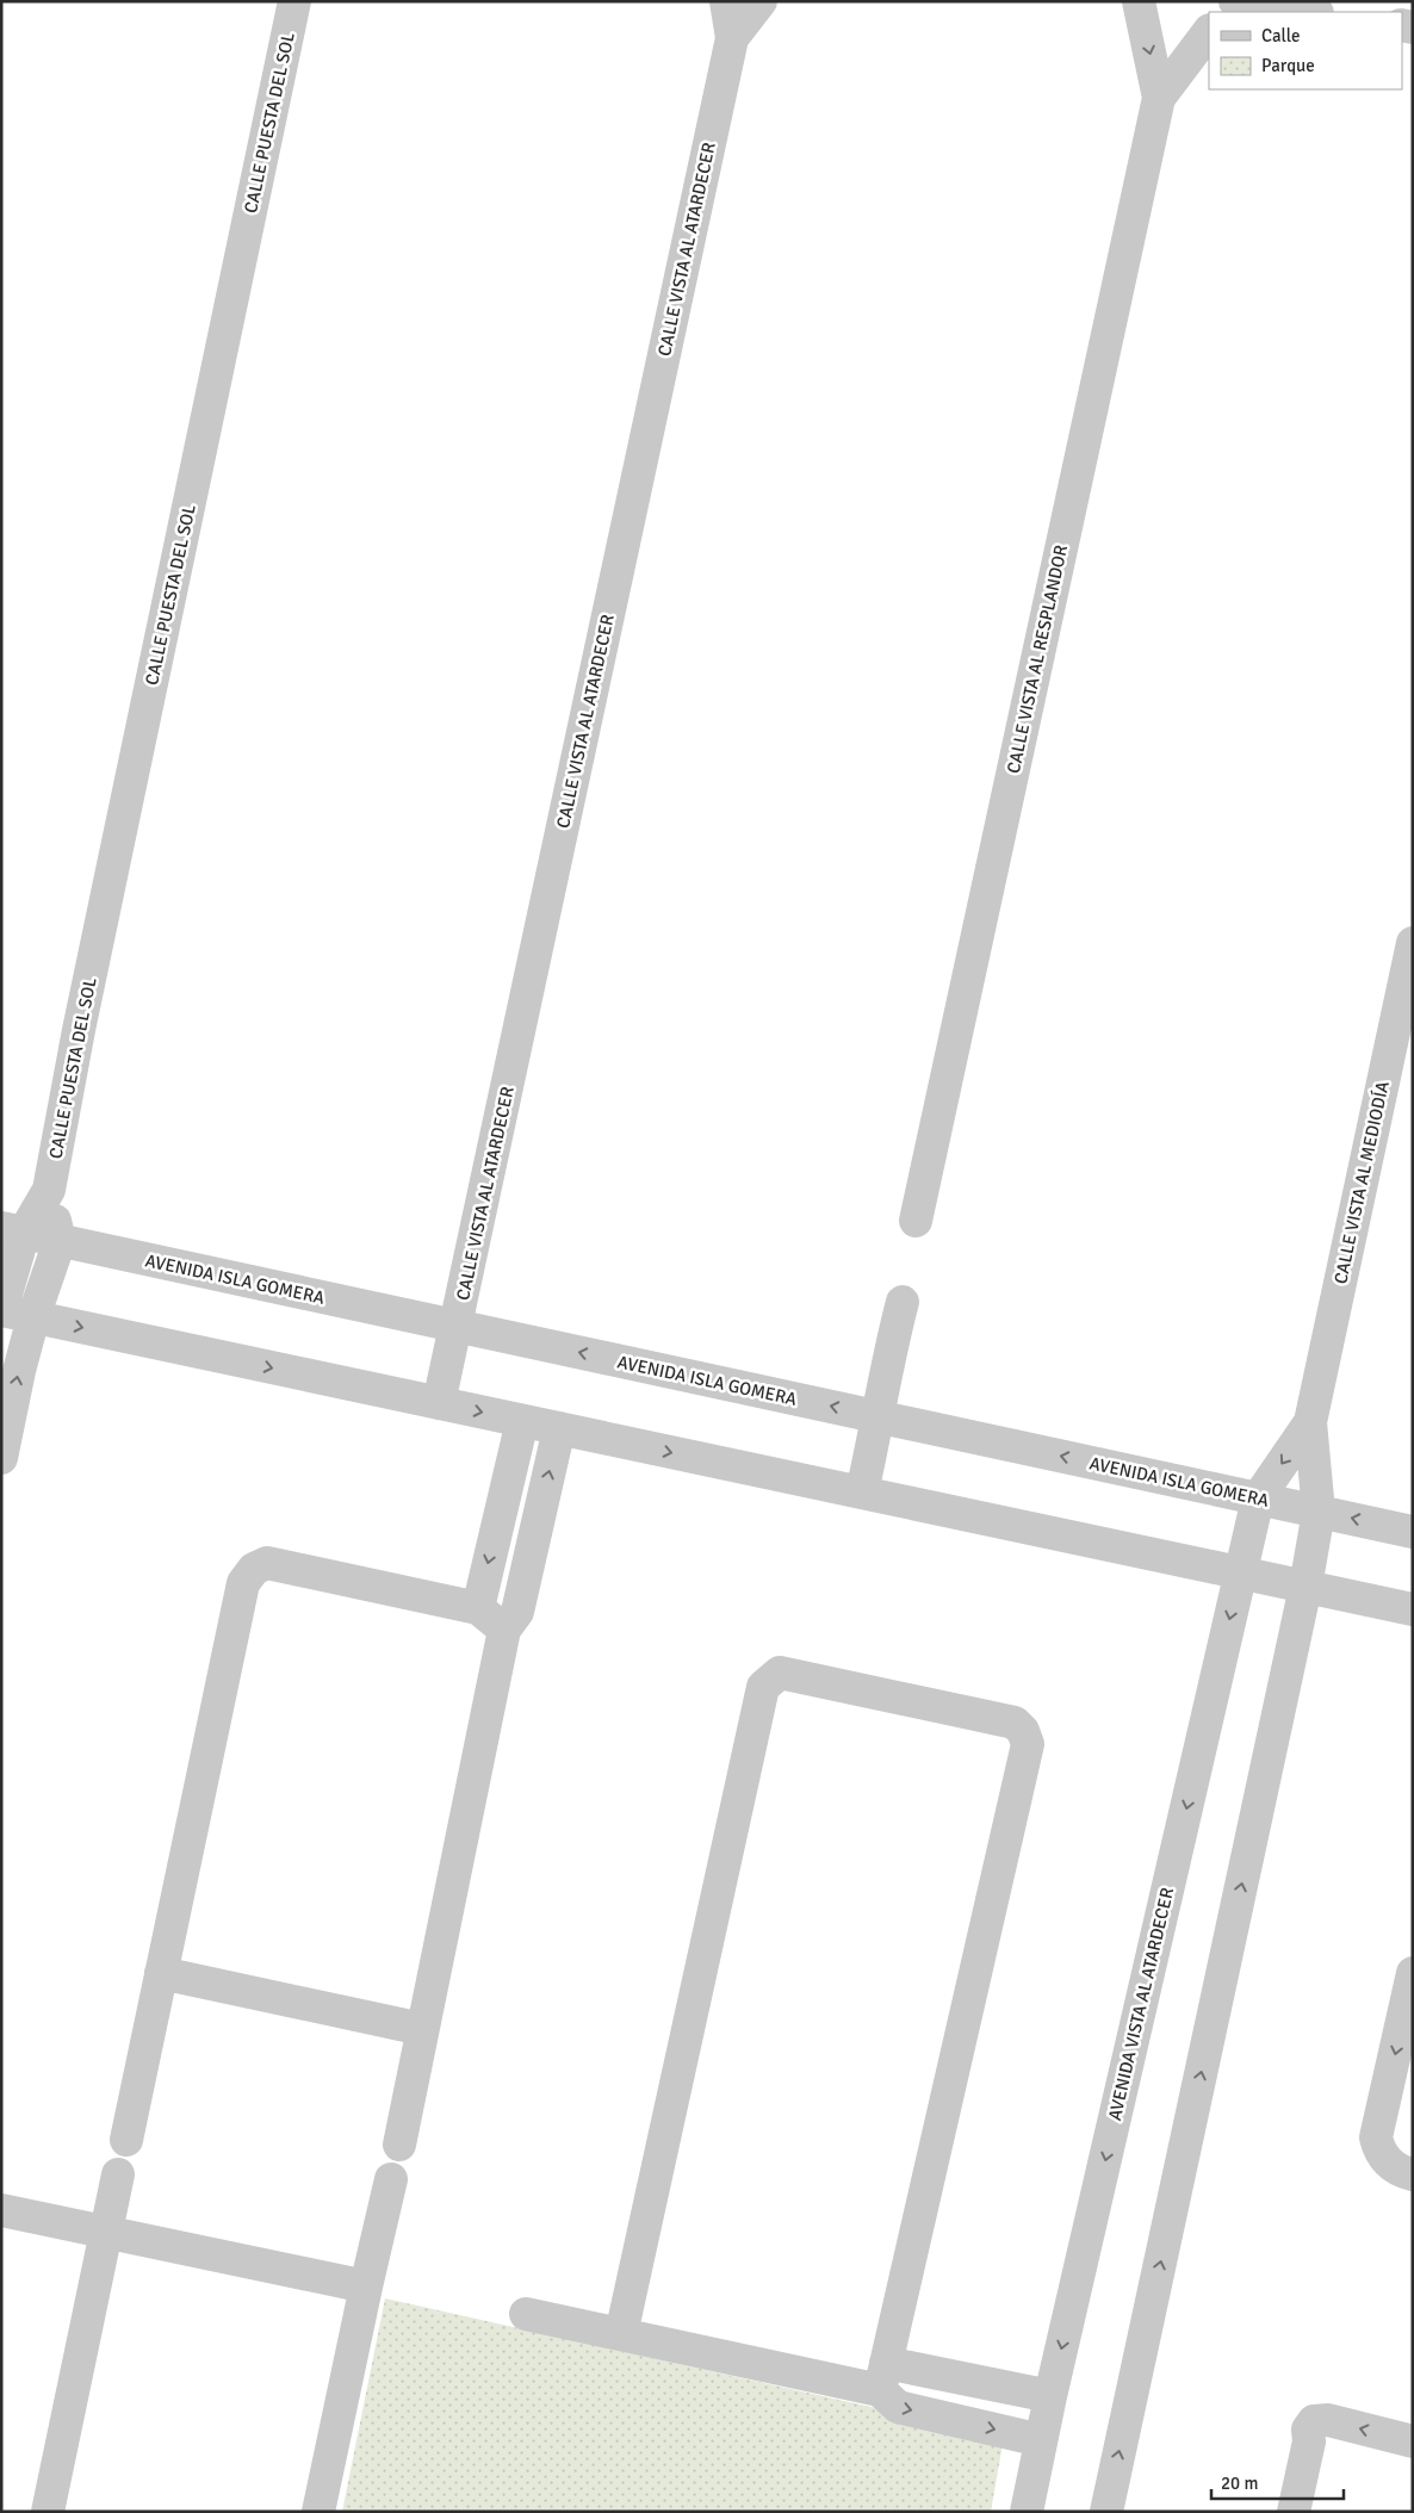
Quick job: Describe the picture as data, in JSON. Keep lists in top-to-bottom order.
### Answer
{
  "streets": {
    "street": [
      "CALLE PUESTA DEL SOL",
      "CALLE VISTA AL ATARDECER",
      "CALLE VISTA AL RESPLANDOR",
      "CALLE VISTA AL MEDIODÍA",
      "AVENIDA ISLA GOMERA",
      "AVENIDA VISTA AL ATARDECER"
    ]
  },
  "crossings": [
    ["CALLE PUESTA DEL SOL", "AVENIDA ISLA GOMERA"],
    ["CALLE VISTA AL ATARDECER", "AVENIDA ISLA GOMERA"],
    ["CALLE VISTA AL MEDIODÍA", "AVENIDA ISLA GOMERA"],
    ["CALLE VISTA AL MEDIODÍA", "AVENIDA VISTA AL ATARDECER"],
    ["AVENIDA ISLA GOMERA", "AVENIDA VISTA AL ATARDECER"]
  ],
  "legend": ["Calle", "Parque"],
  "scale_bar": "20 m"
}
